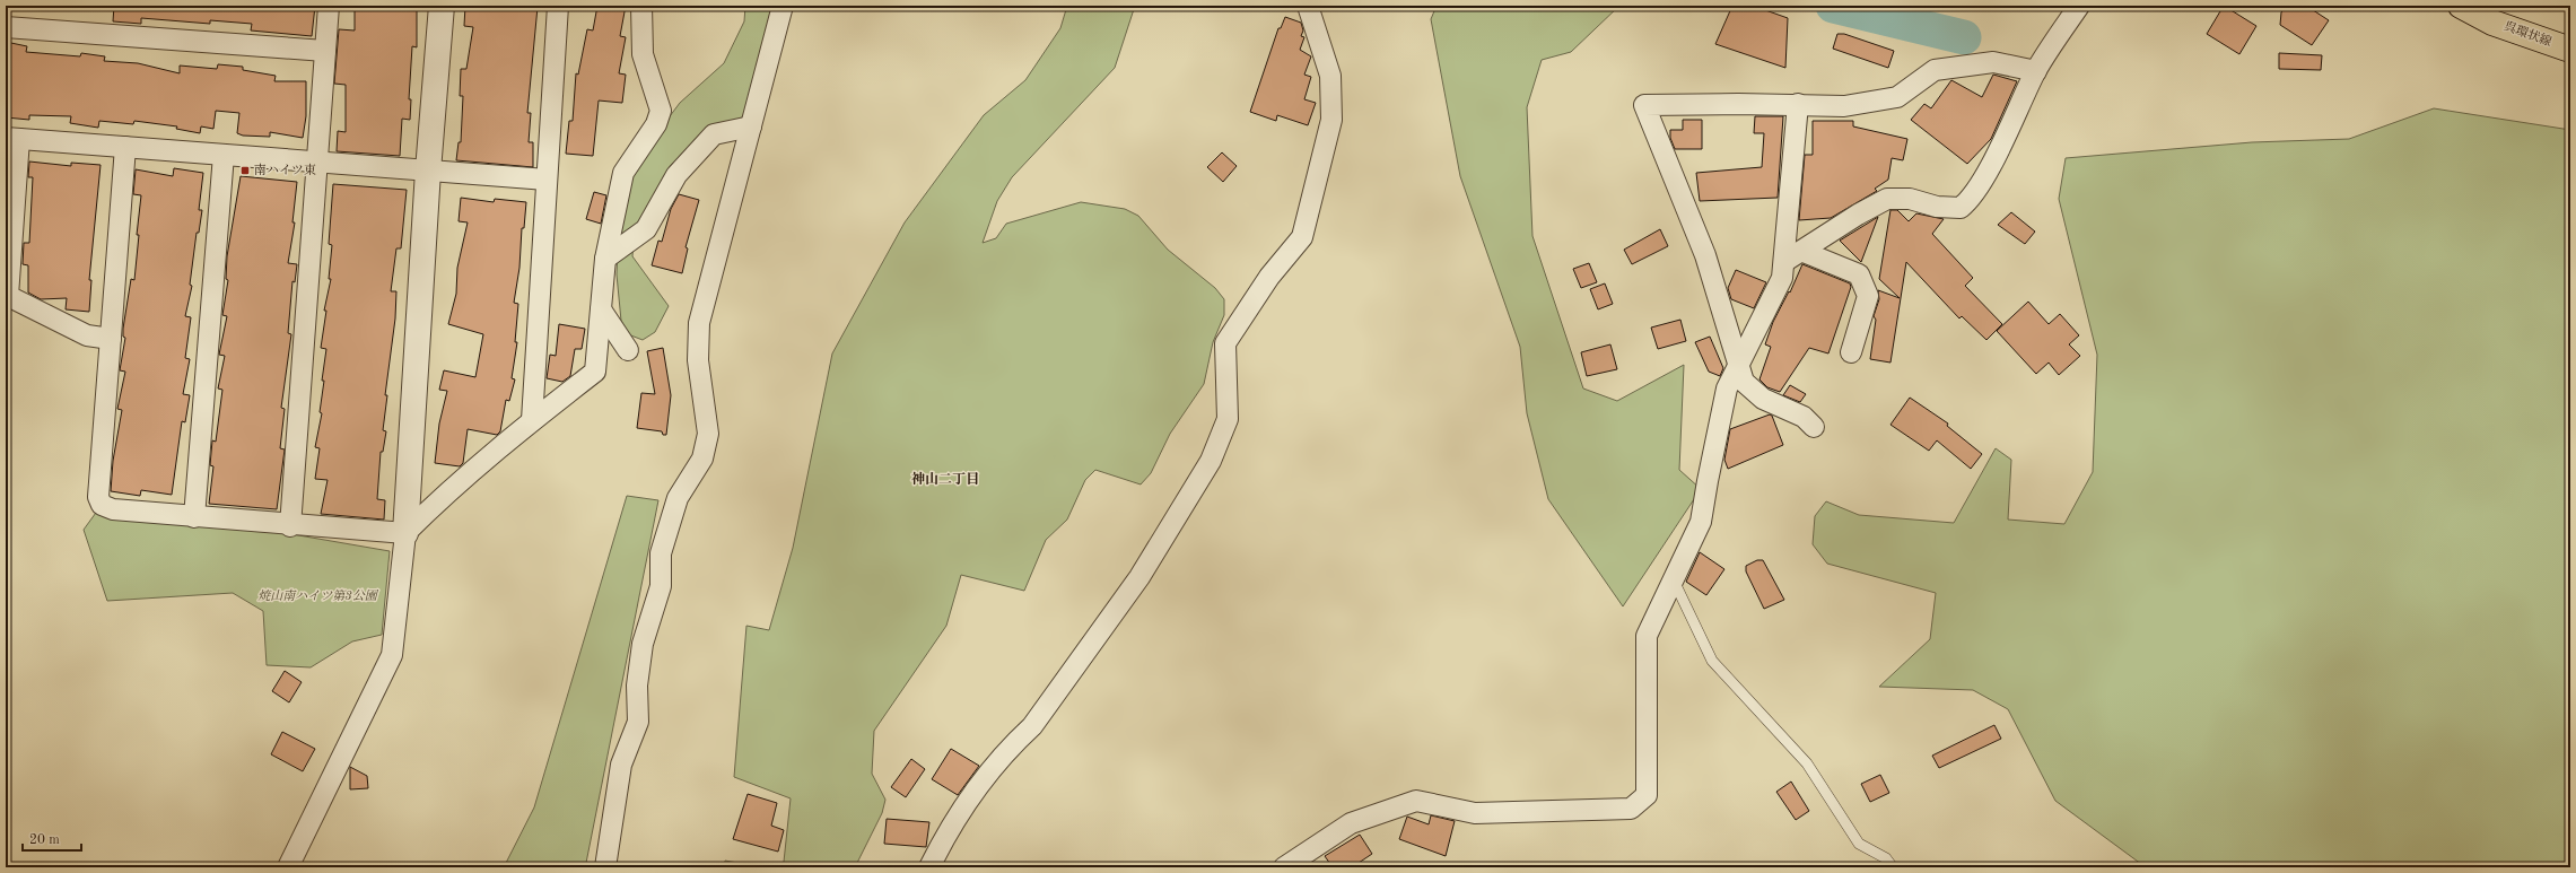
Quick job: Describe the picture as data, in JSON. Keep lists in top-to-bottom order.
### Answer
{
  "streets": {
    "main road": ["呉環状線"]
  },
  "districts": ["神山二丁目"],
  "parks": ["焼山南ハイツ第3公園"],
  "places": {
    "transit": ["南ハイツ東"]
  },
  "scale_bar": "20 m"
}
